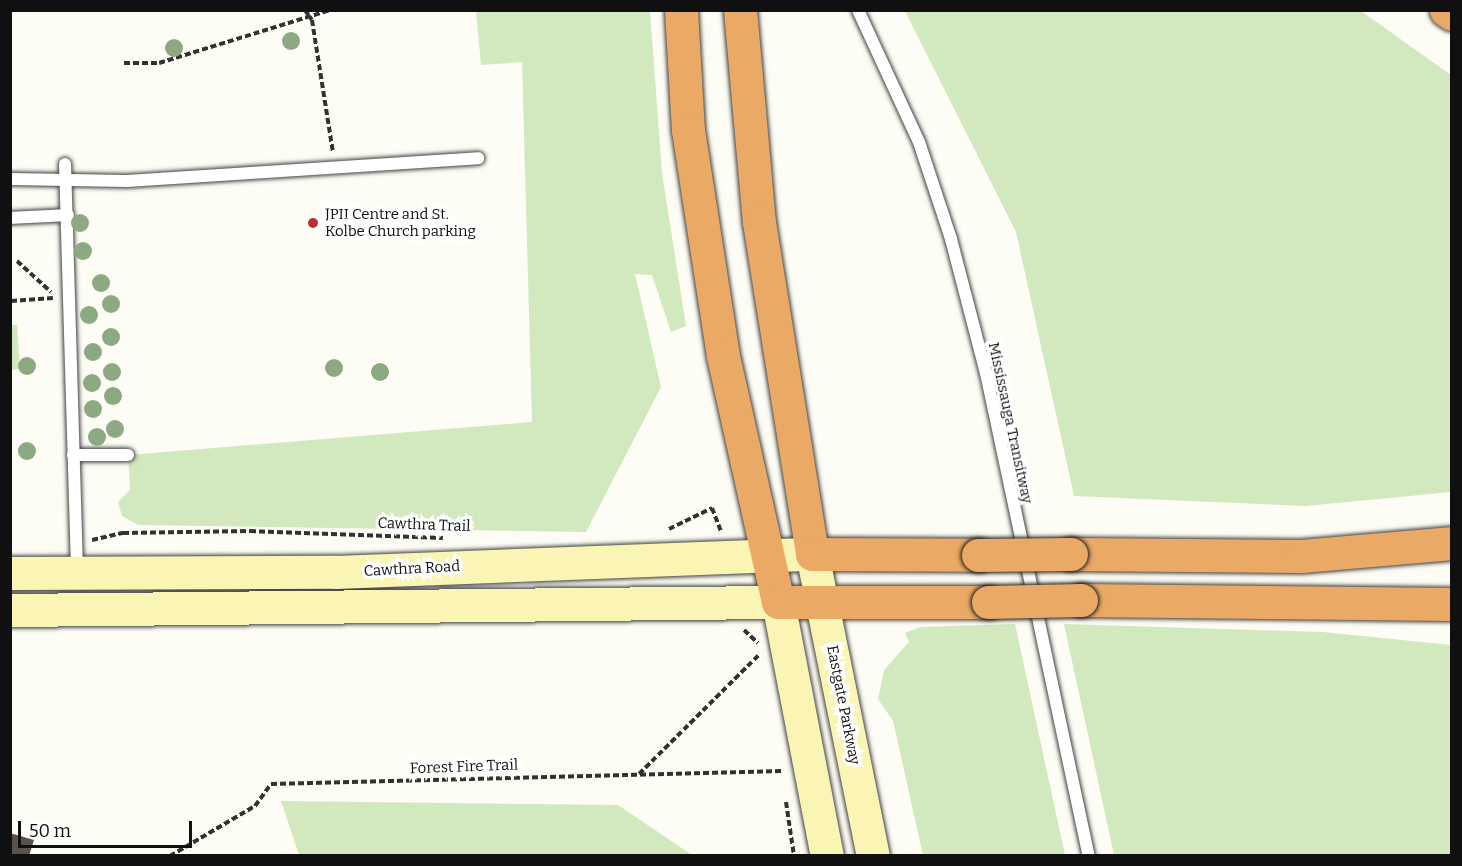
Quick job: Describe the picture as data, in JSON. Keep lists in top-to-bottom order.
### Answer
{
  "streets": {
    "main road": ["Cawthra Road", "Eastgate Parkway"],
    "lane": ["Mississauga Transitway"],
    "path": ["Cawthra Trail", "Forest Fire Trail"]
  },
  "crossings": [
    ["Cawthra Road", "Eastgate Parkway"]
  ],
  "places": ["JPII Centre and St. Kolbe Church parking"],
  "scale_bar": "50 m"
}
